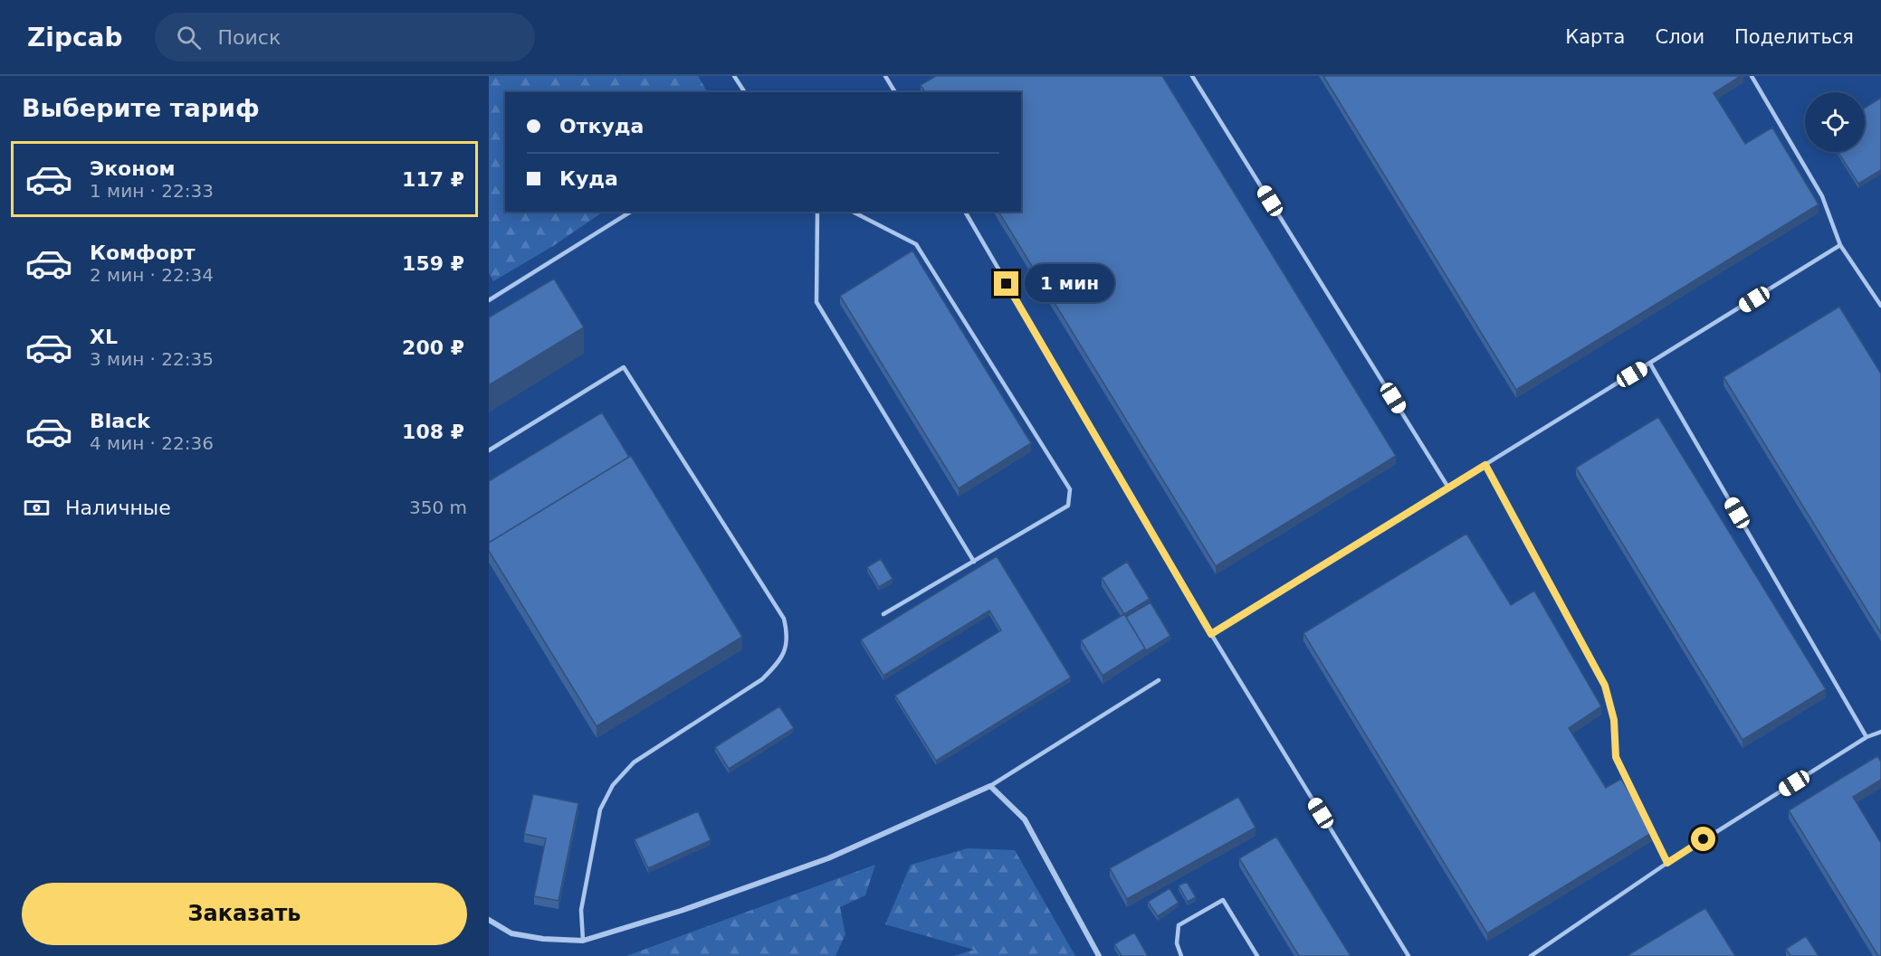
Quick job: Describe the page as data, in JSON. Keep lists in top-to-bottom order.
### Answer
{
  "page": {
    "header": "Zipcab",
    "search": "Поиск",
    "nav": ["Карта", "Слои", "Поделиться"],
    "heading": "Выберите тариф",
    "banner": ["Откуда", "Куда"],
    "list": [
      {
        "name": "Эконом",
        "note": "1 мин · 22:33",
        "value": "117 ₽"
      },
      {
        "name": "Комфорт",
        "note": "2 мин · 22:34",
        "value": "159 ₽"
      },
      {
        "name": "XL",
        "note": "3 мин · 22:35",
        "value": "200 ₽"
      },
      {
        "name": "Black",
        "note": "4 мин · 22:36",
        "value": "108 ₽"
      }
    ],
    "bubble": "1 мин",
    "pay": ["Наличные", "350 m"],
    "buttons": "Заказать"
  }
}
